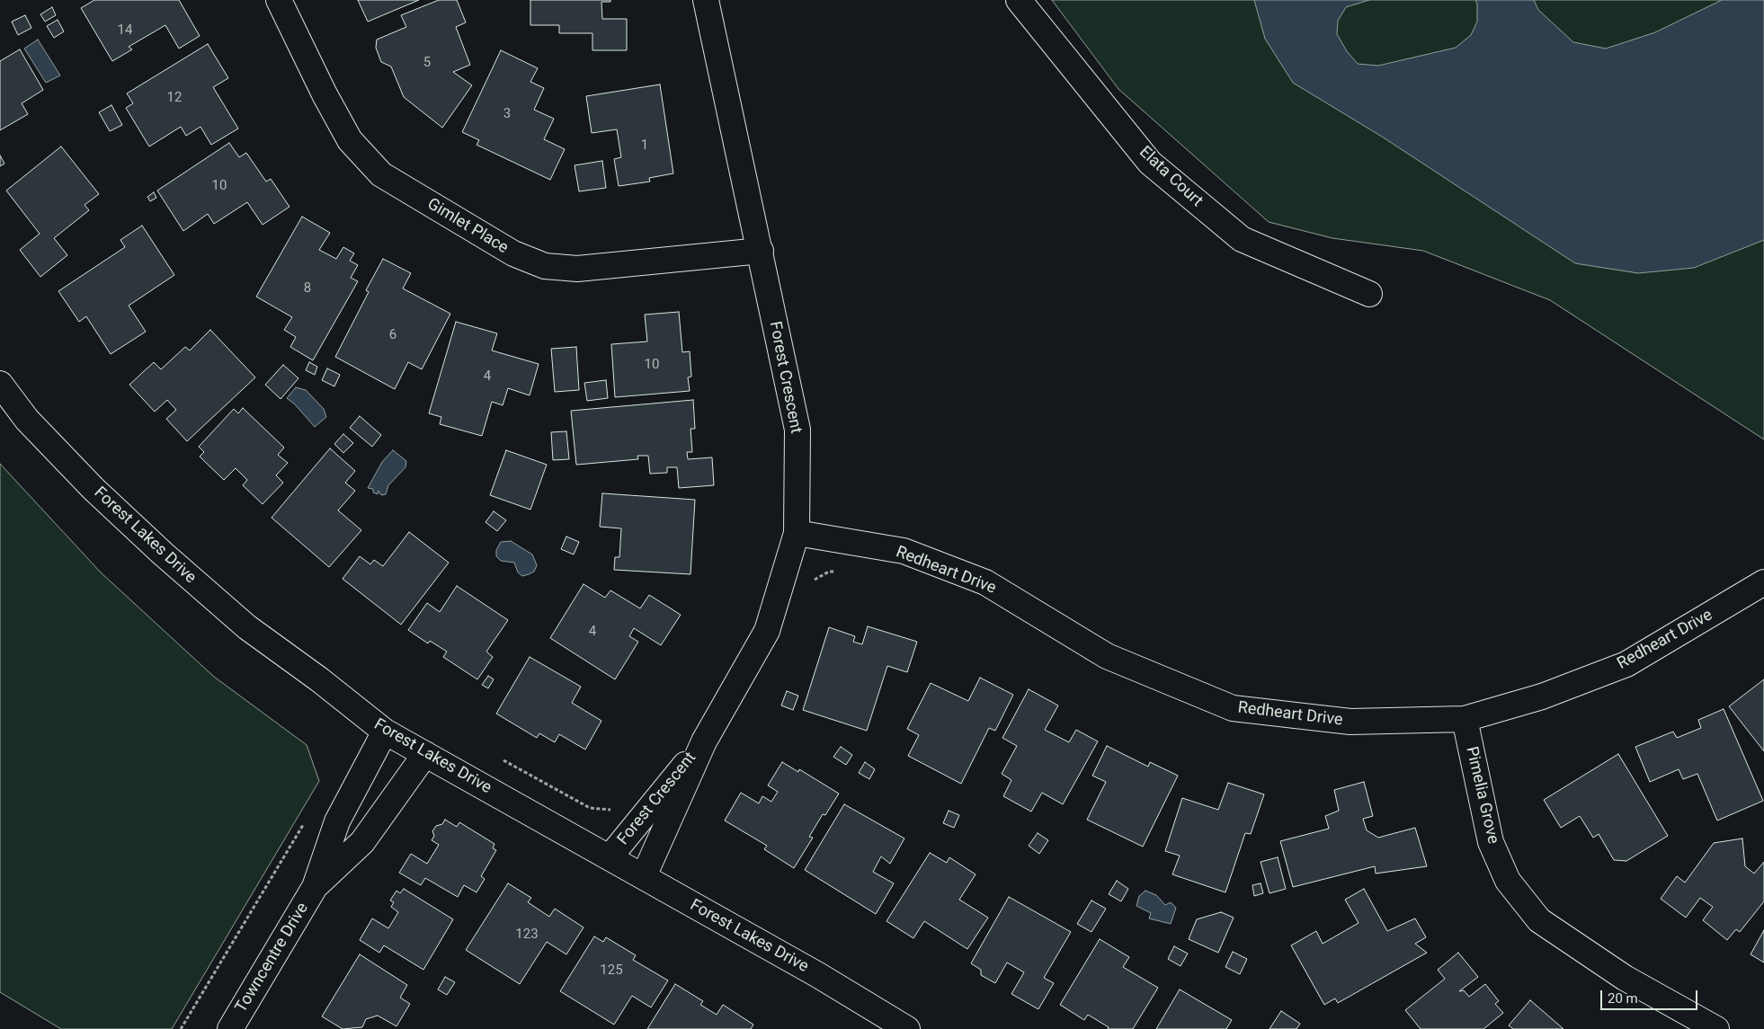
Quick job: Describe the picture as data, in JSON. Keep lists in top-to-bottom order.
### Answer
{
  "streets": {
    "street": [
      "Elata Court",
      "Gimlet Place",
      "Forest Crescent",
      "Forest Lakes Drive",
      "Redheart Drive",
      "Pimelia Grove",
      "Towncentre Drive"
    ]
  },
  "crossings": [
    ["Gimlet Place", "Forest Crescent"],
    ["Forest Crescent", "Forest Lakes Drive"],
    ["Forest Crescent", "Redheart Drive"],
    ["Forest Lakes Drive", "Towncentre Drive"],
    ["Redheart Drive", "Pimelia Grove"]
  ],
  "house_numbers": [
    "14",
    "5",
    "12",
    "3",
    "1",
    "10",
    "8",
    "6",
    "10",
    "4",
    "4",
    "123",
    "125"
  ],
  "scale_bar": "20 m"
}
